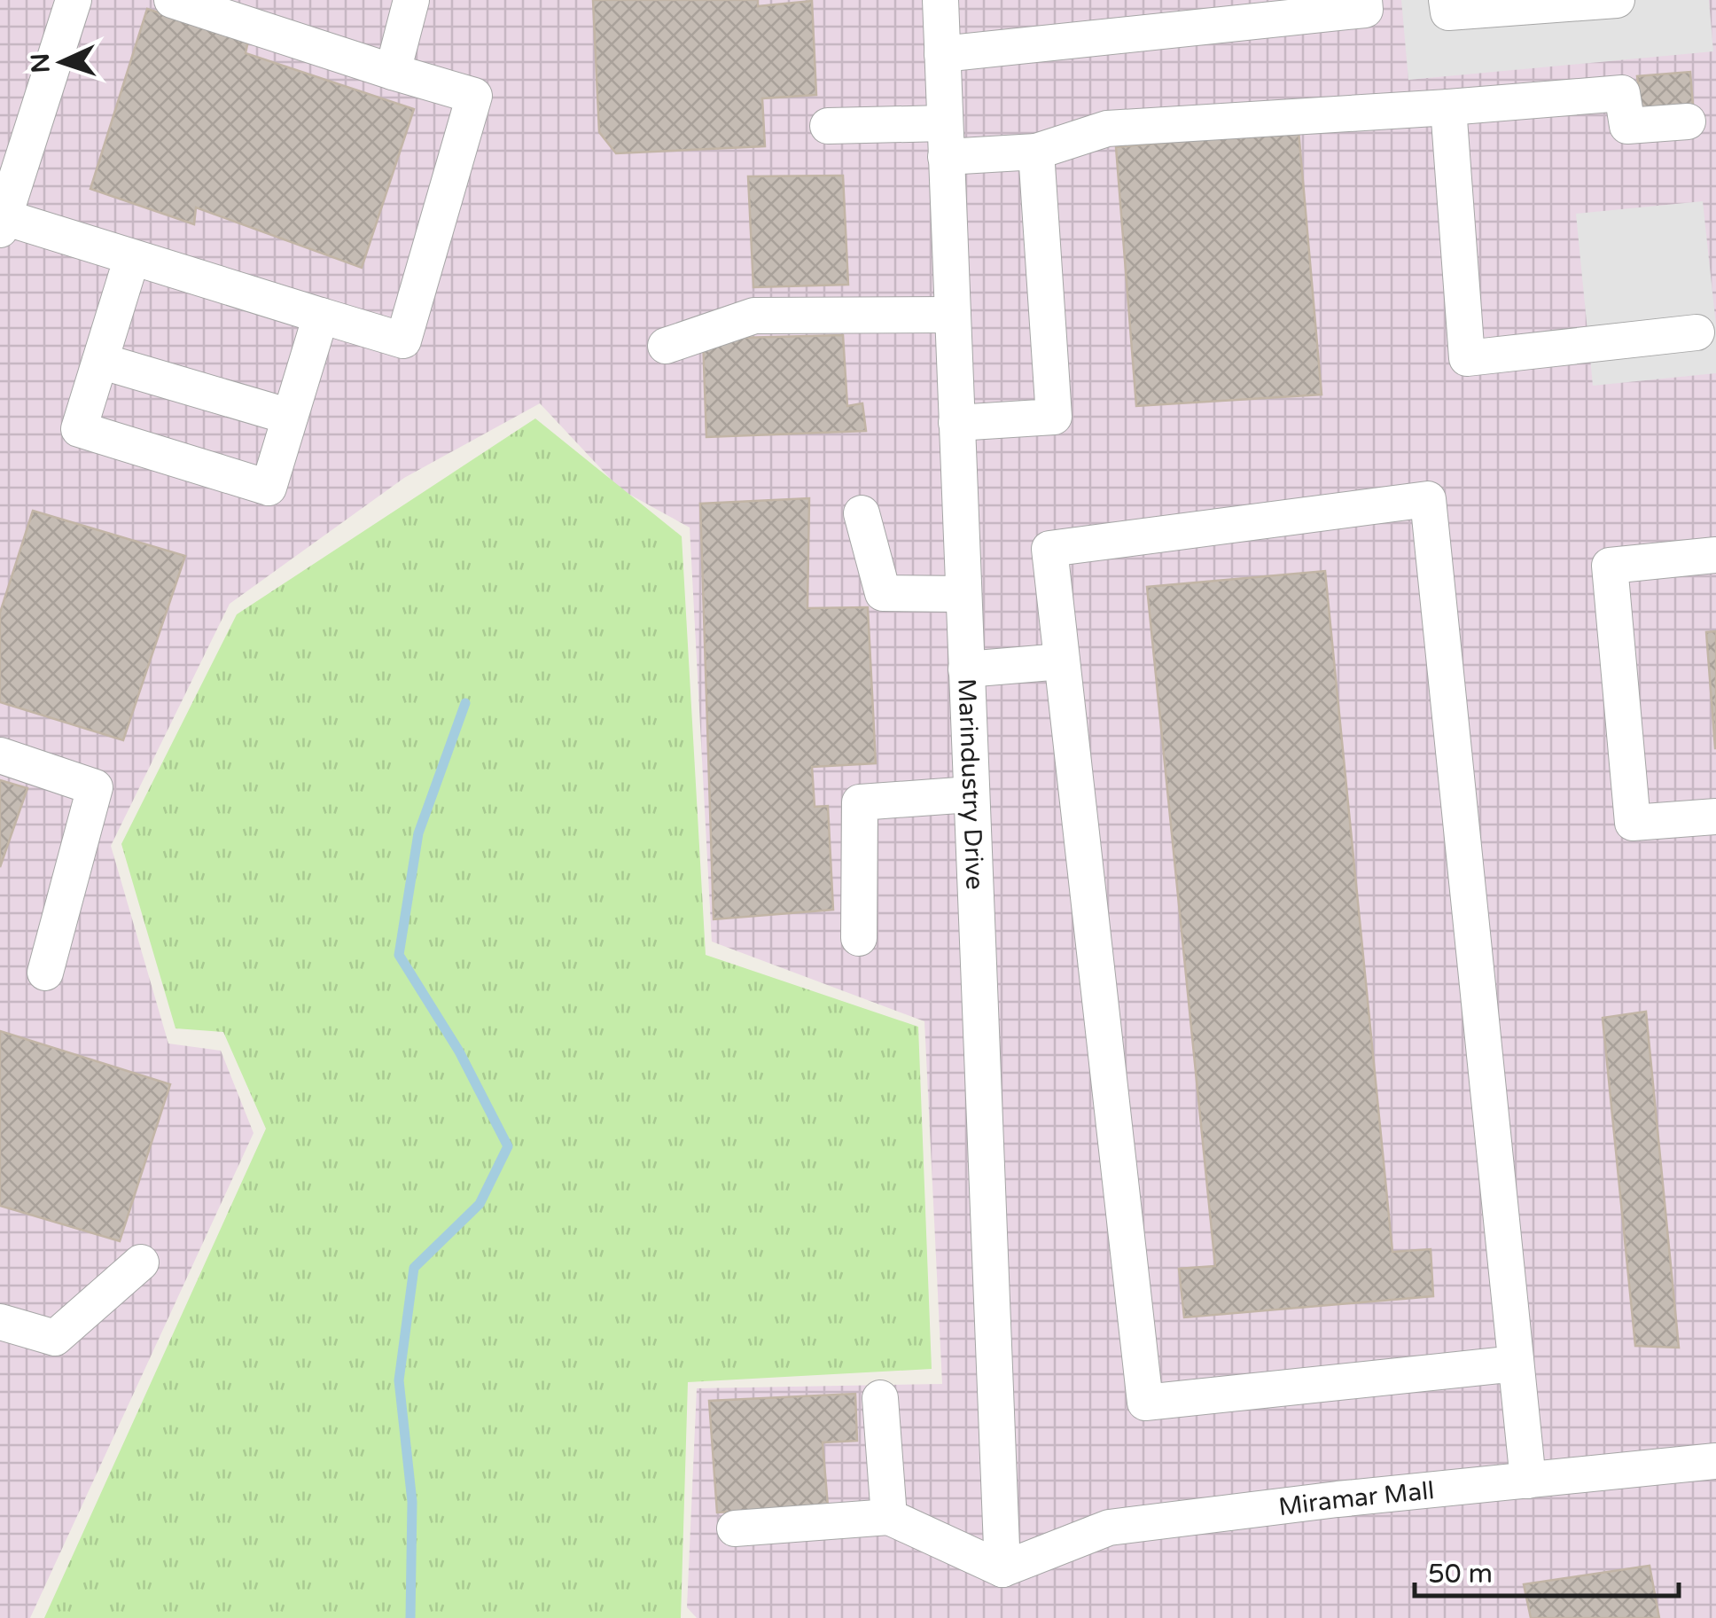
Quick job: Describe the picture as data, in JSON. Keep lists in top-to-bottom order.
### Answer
{
  "streets": {
    "street": ["Marindustry Drive", "Miramar Mall"]
  },
  "crossings": [
    ["Marindustry Drive", "Miramar Mall"]
  ],
  "scale_bar": "50 m",
  "north": "left"
}
